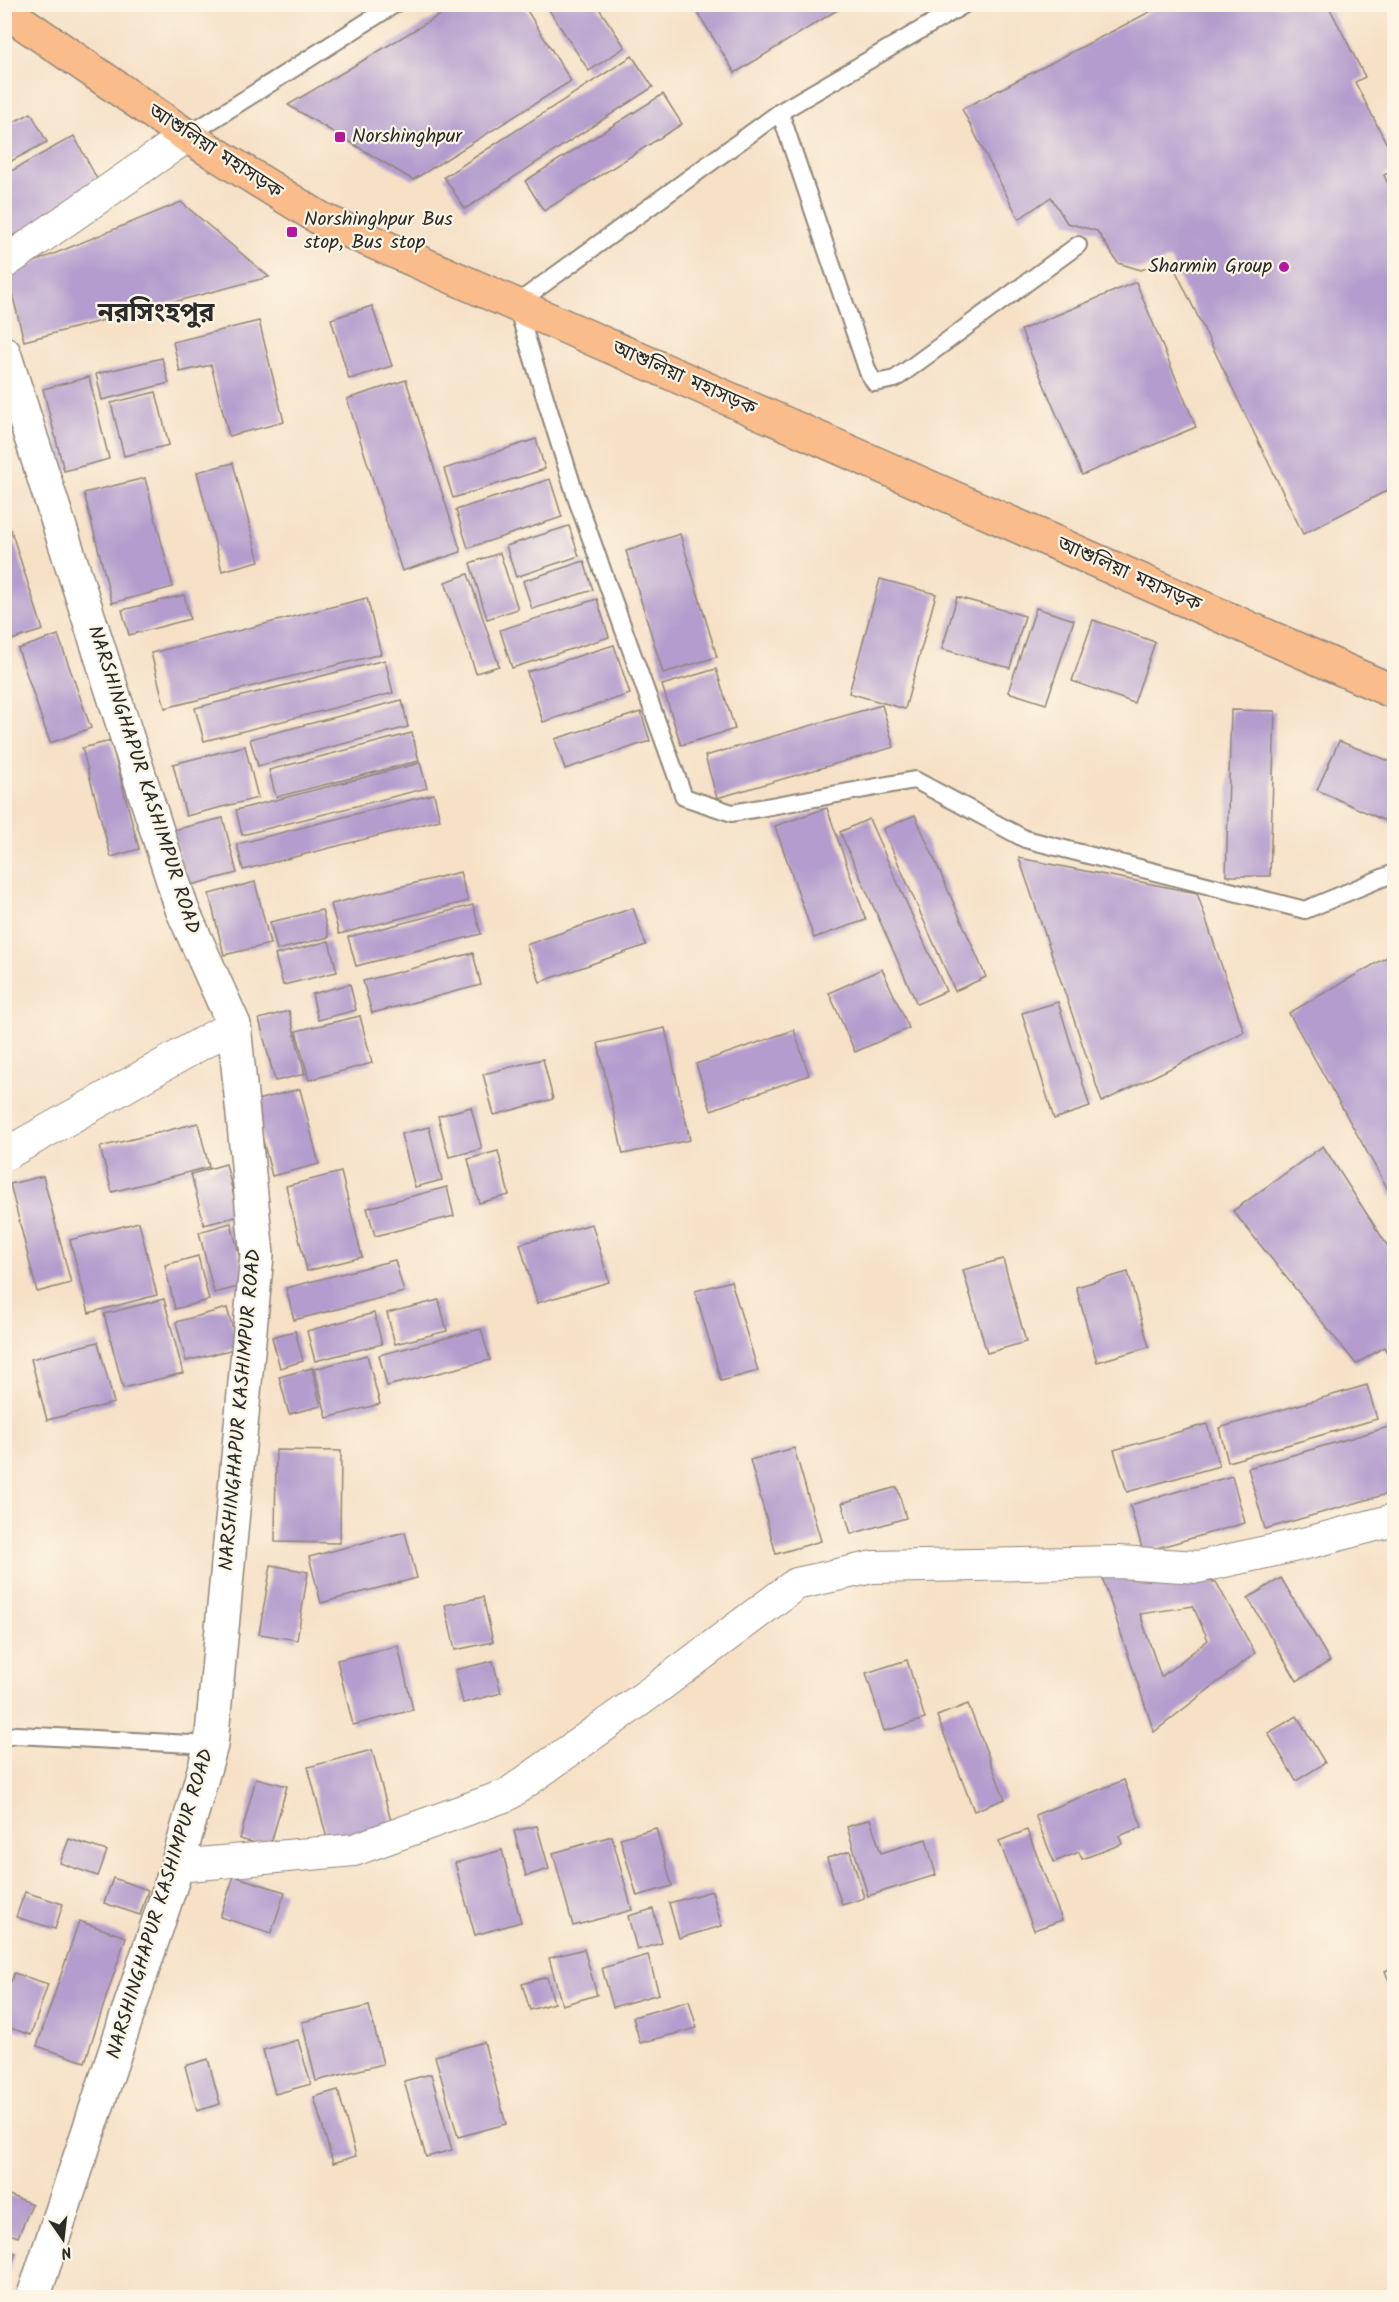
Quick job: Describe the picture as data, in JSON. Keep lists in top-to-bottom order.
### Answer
{
  "streets": {
    "highway": ["আশুলিয়া মহাসড়ক"],
    "street": ["NARSHINGHAPUR KASHIMPUR ROAD"]
  },
  "districts": ["নরসিংহপুর"],
  "places": {
    "transit": ["Norshinghpur", "Norshinghpur Bus stop, Bus stop"],
    "other": ["Sharmin Group"]
  },
  "north": "bottom"
}
